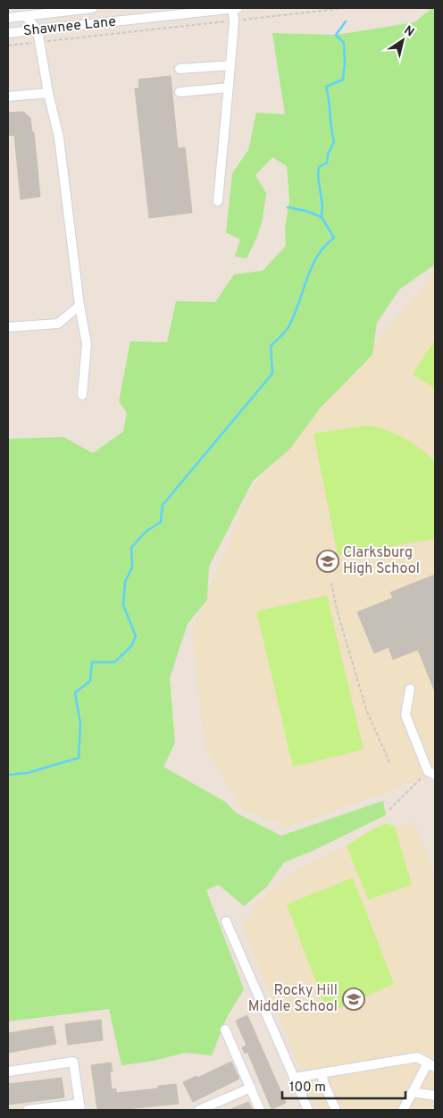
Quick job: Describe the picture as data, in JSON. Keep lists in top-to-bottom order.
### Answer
{
  "streets": {
    "street": ["Shawnee Lane"]
  },
  "places": {
    "school or university": ["Clarksburg High School", "Rocky Hill Middle School"]
  },
  "scale_bar": "100 m",
  "north": "top right"
}
